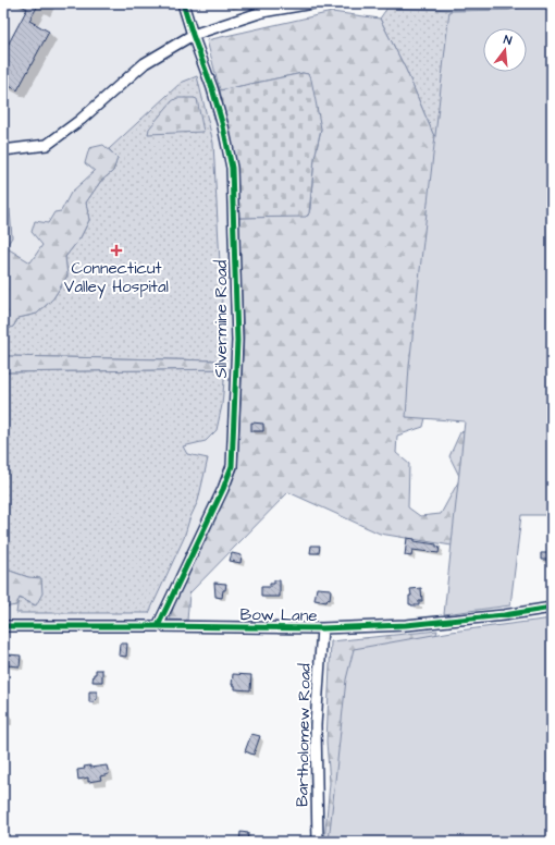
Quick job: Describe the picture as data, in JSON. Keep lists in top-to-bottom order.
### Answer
{
  "streets": {
    "street": ["Silvermine Road", "Bow Lane", "Bartholomew Road"]
  },
  "crossings": [
    ["Silvermine Road", "Bow Lane"],
    ["Bow Lane", "Bartholomew Road"]
  ],
  "places": {
    "health": ["Connecticut Valley Hospital"]
  },
  "north": "top"
}
